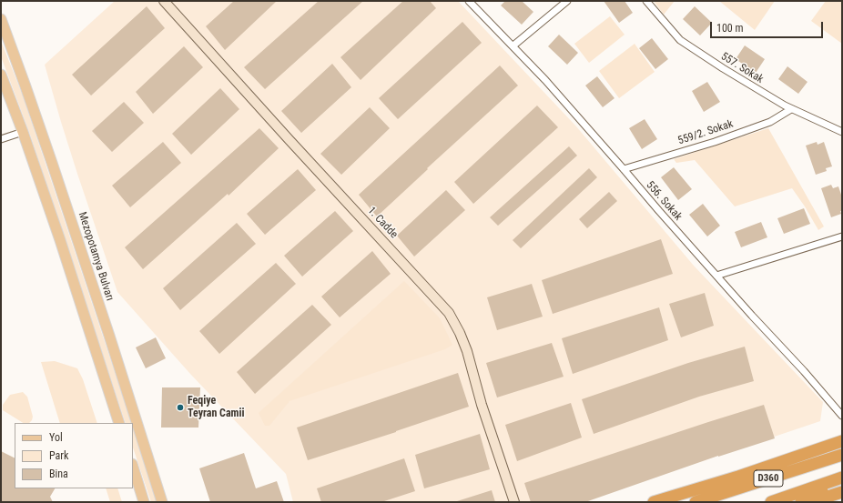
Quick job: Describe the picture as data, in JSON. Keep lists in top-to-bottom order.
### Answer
{
  "streets": {
    "highway": ["D360"],
    "main road": ["Mezopotamya Bulvarı"],
    "street": [
      "557. Sokak",
      "559/2. Sokak",
      "556. Sokak",
      "1. Cadde"
    ]
  },
  "crossings": [
    ["557. Sokak", "559/2. Sokak"],
    ["559/2. Sokak", "556. Sokak"]
  ],
  "places": ["Feqiye Teyran Camii"],
  "legend": ["Yol", "Park", "Bina"],
  "scale_bar": "100 m"
}
